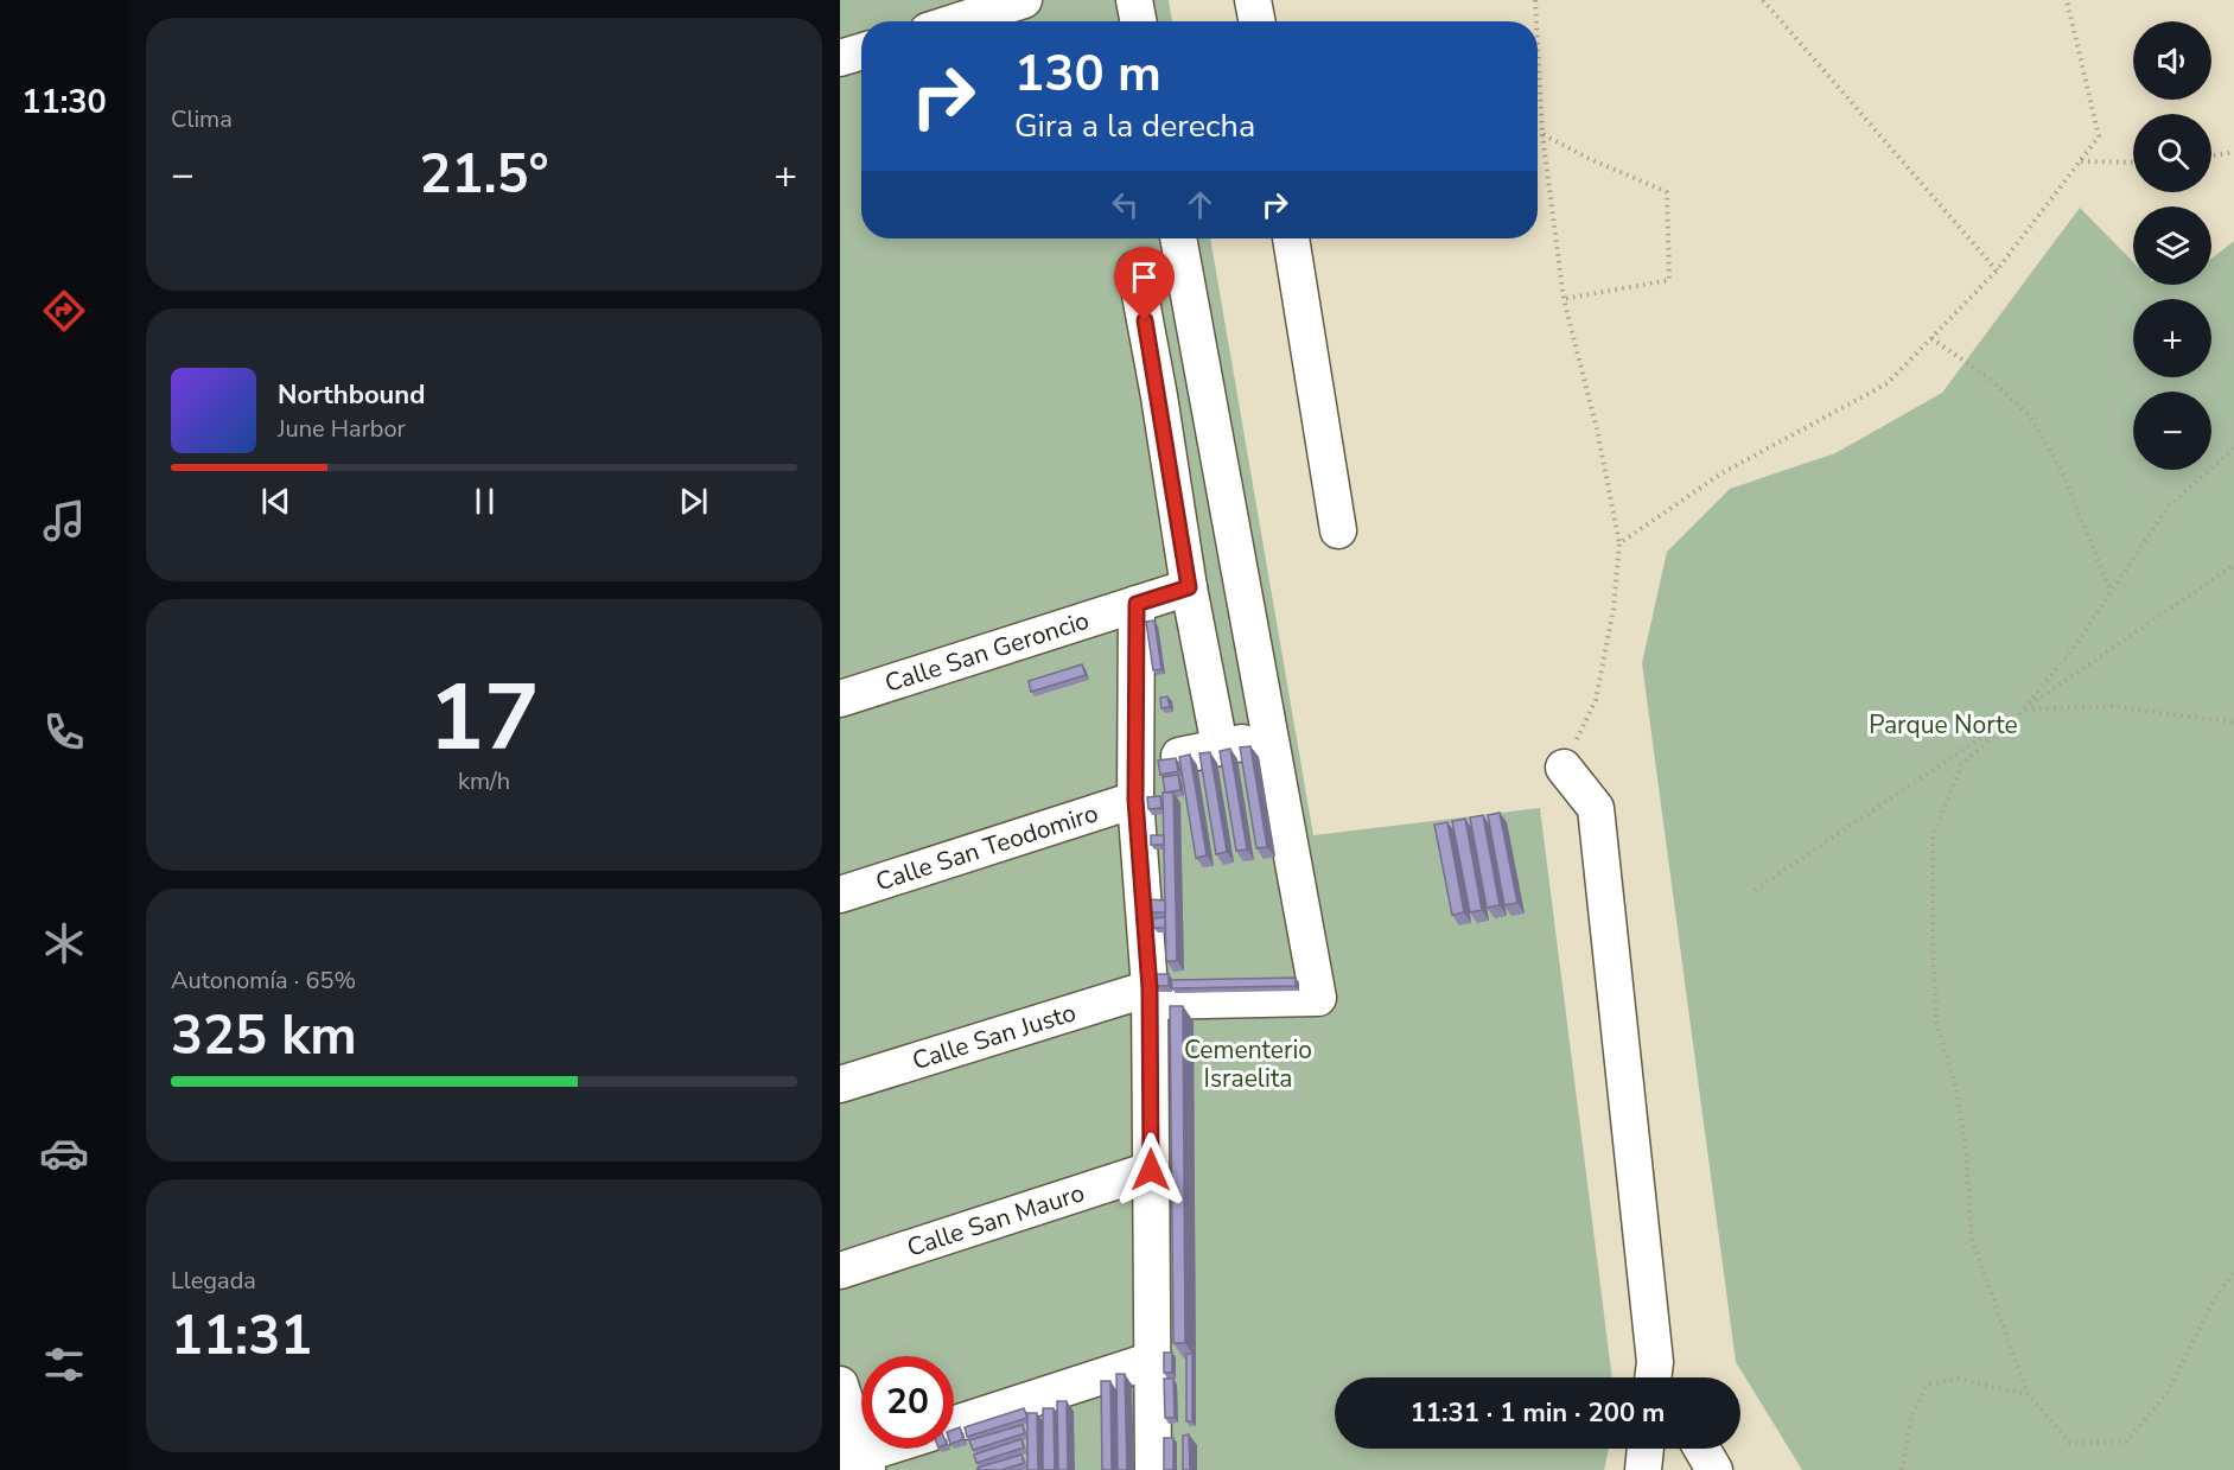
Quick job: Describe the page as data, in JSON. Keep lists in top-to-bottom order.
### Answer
{
  "streets": {
    "street": [
      "Calle San Geroncio",
      "Calle San Teodomiro",
      "Calle San Justo",
      "Calle San Mauro"
    ]
  },
  "parks": ["Parque Norte", "Cementerio Israelita"],
  "page": {
    "tabs": "11:30",
    "tile": [
      "Clima",
      ["17", "km/h"],
      ["Autonomía · 65%", "325 km"],
      ["Llegada", "11:31"]
    ],
    "map_buttons": ["+", "−"],
    "turn": ["130 m", "Gira a la derecha"],
    "heat": ["−", "21.5°", "+"],
    "song": ["Northbound", "June Harbor"],
    "limit": "20",
    "trip": "11:31 · 1 min · 200 m"
  }
}
